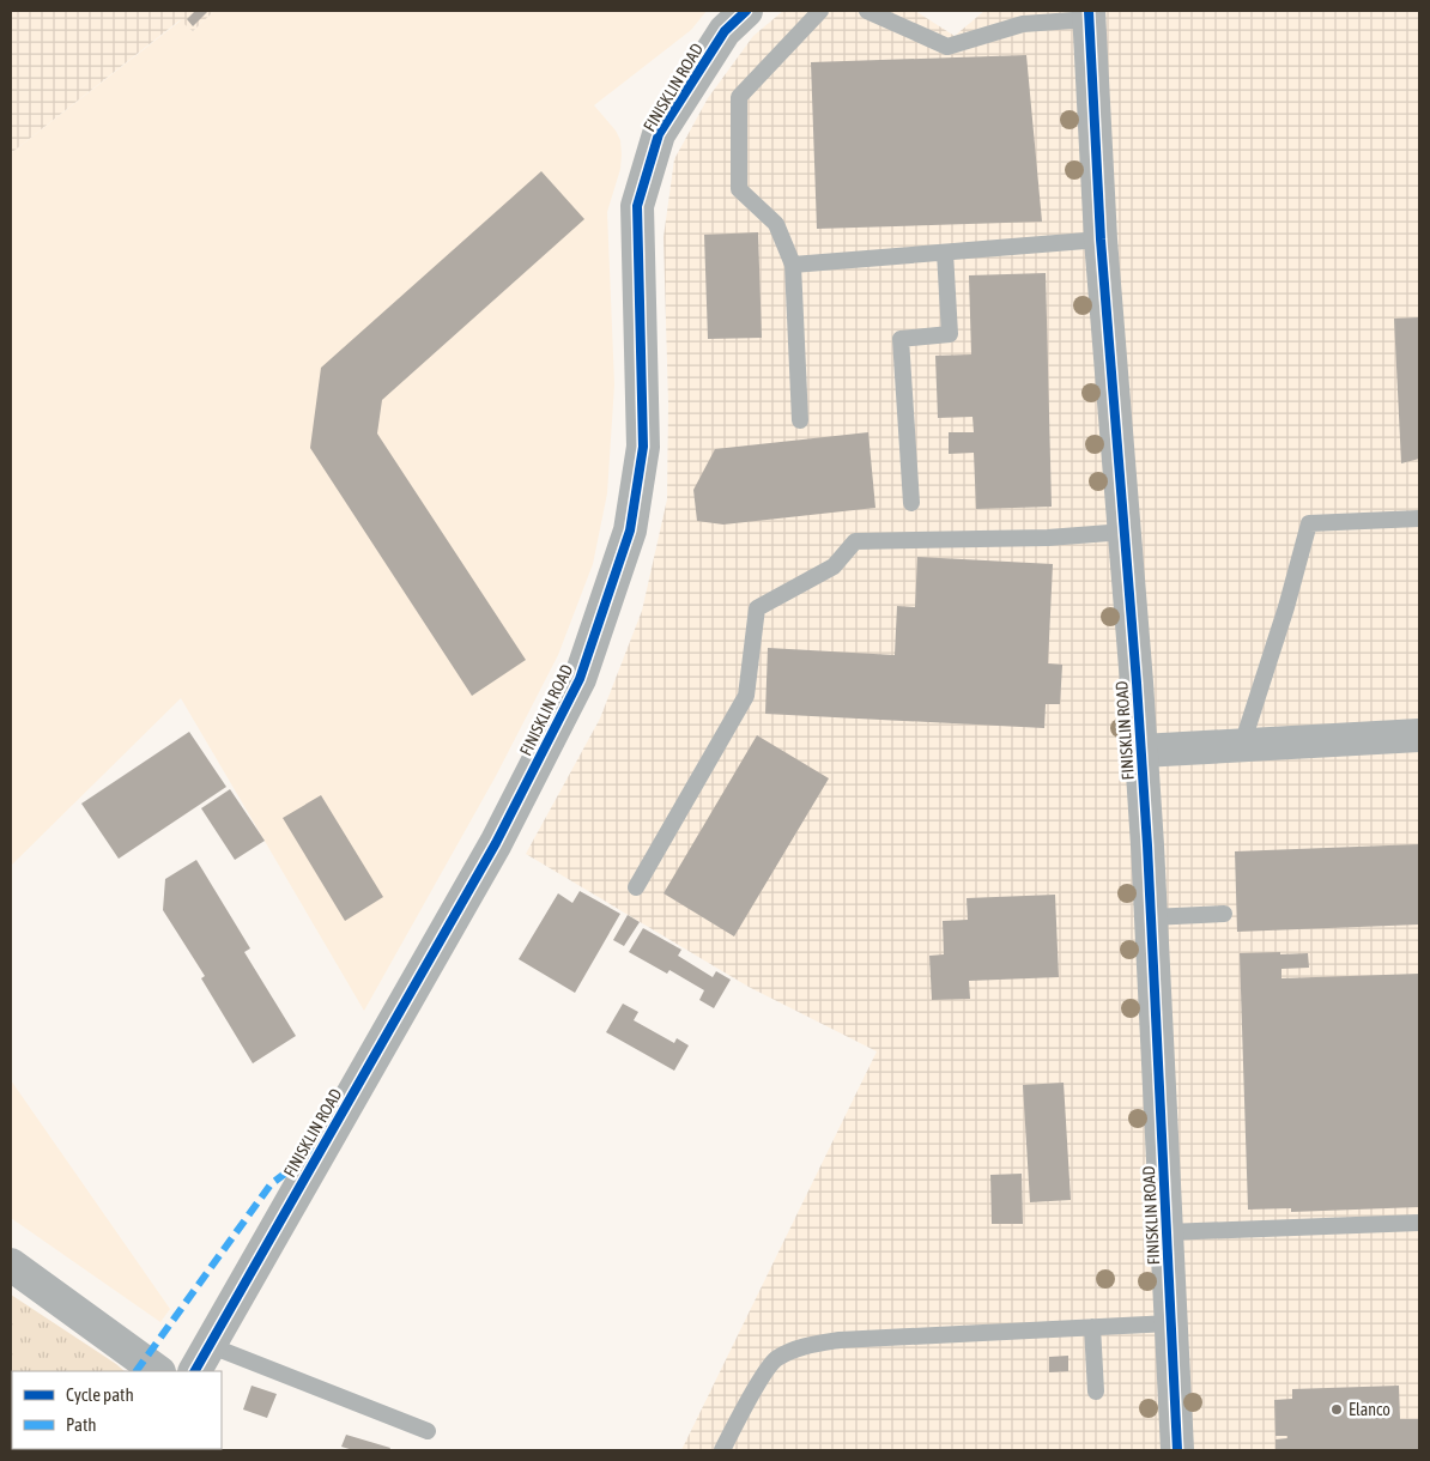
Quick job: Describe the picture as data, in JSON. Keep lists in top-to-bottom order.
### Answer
{
  "streets": {
    "street": ["FINISKLIN ROAD"]
  },
  "places": ["Elanco"],
  "legend": ["Cycle path", "Path"]
}
